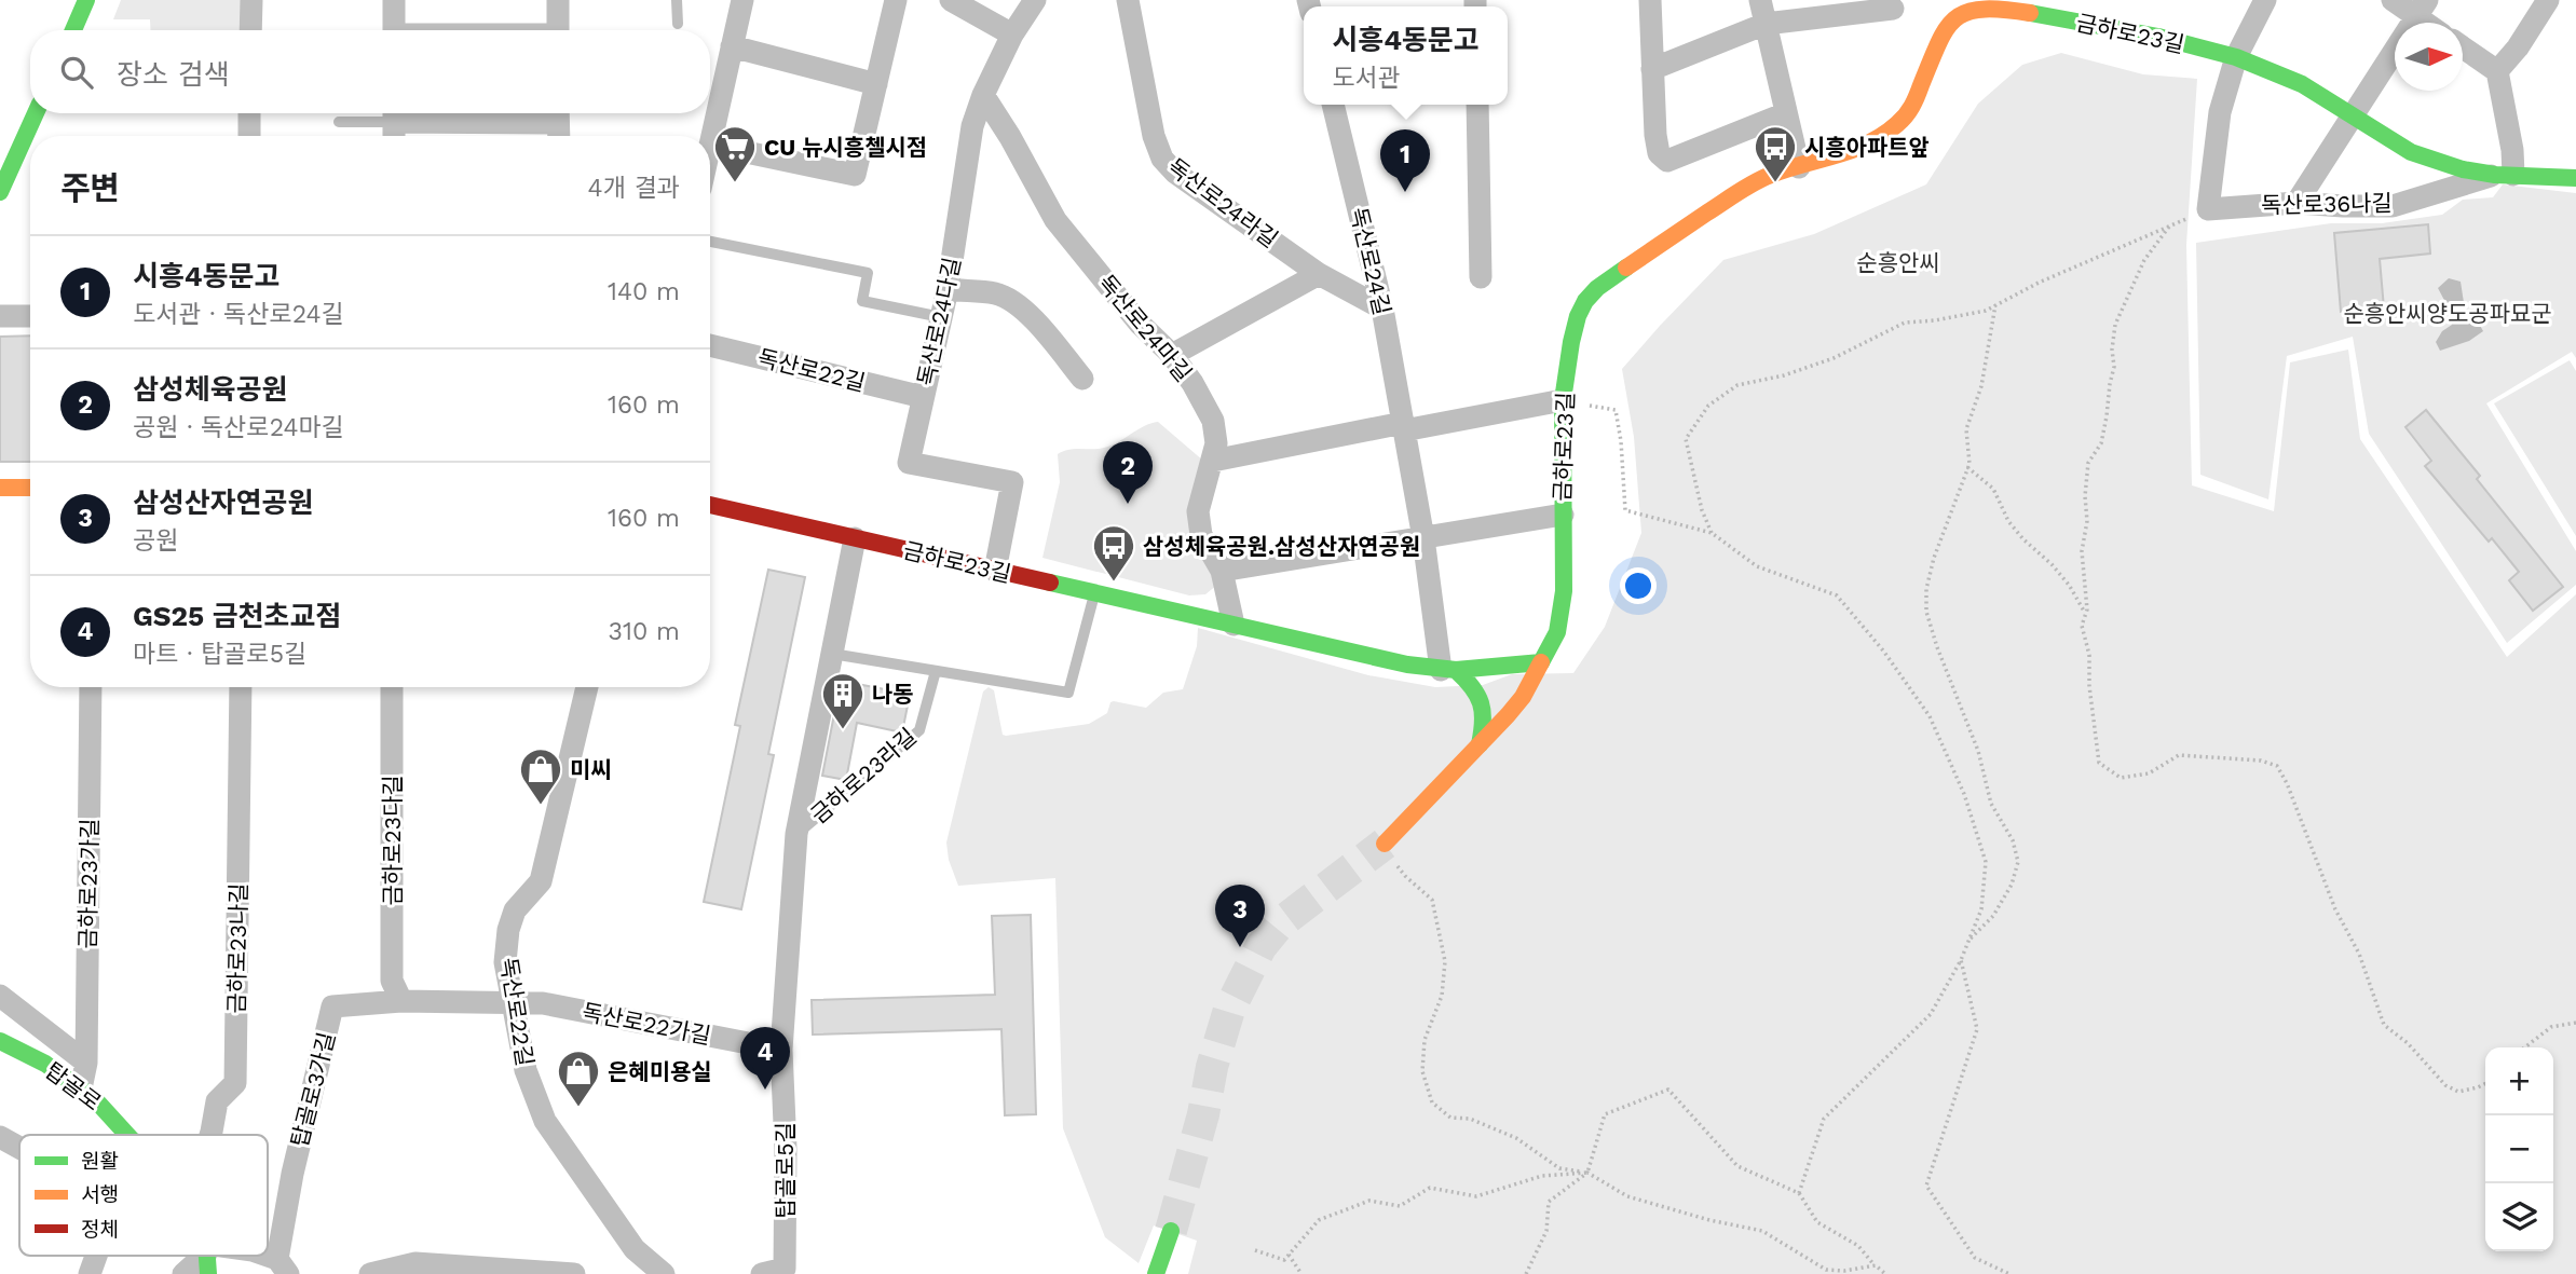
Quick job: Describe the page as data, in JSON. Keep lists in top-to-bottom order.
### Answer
{
  "streets": {
    "street": [
      "금하로23길",
      "독산로24라길",
      "독산로36나길",
      "독산로24길",
      "독산로24다길",
      "독산로24마길",
      "독산로22길",
      "금하로23라길",
      "금하로23다길",
      "금하로23가길",
      "금하로23나길",
      "독산로22가길",
      "탑골로",
      "탑골로3가길",
      "탑골로5길"
    ]
  },
  "crossings": [
    ["금하로23길", "독산로36나길"],
    ["금하로23길", "독산로24길"],
    ["금하로23길", "독산로24다길"],
    ["금하로23길", "독산로24마길"],
    ["금하로23길", "금하로23라길"],
    ["독산로24라길", "독산로24길"],
    ["독산로24다길", "독산로24마길"],
    ["독산로24다길", "독산로22길"],
    ["독산로22길", "독산로22가길"],
    ["독산로22길", "탑골로3가길"],
    ["금하로23라길", "독산로22가길"],
    ["금하로23라길", "탑골로5길"],
    ["금하로23다길", "탑골로3가길"],
    ["금하로23가길", "탑골로"],
    ["독산로22가길", "탑골로3가길"],
    ["독산로22가길", "탑골로5길"]
  ],
  "parks": ["순흥안씨", "순흥안씨양도공파묘군"],
  "places": {
    "supermarket": ["CU 뉴시흥첼시점"],
    "bus stop": ["시흥아파트앞", "삼성체육공원.삼성산자연공원"],
    "building": ["나동"],
    "shop": ["미씨", "은혜미용실"]
  },
  "legend": ["원활", "서행", "정체"],
  "north": "right",
  "page": {
    "popup": ["시흥4동문고", "도서관"],
    "search": "장소 검색",
    "pins": [
      "1",
      "2",
      "3",
      "4"
    ],
    "heading": ["주변", "4개 결과"],
    "list": [
      {
        "mark": "1",
        "name": "시흥4동문고",
        "note": "도서관 · 독산로24길",
        "value": "140 m"
      },
      {
        "mark": "2",
        "name": "삼성체육공원",
        "note": "공원 · 독산로24마길",
        "value": "160 m"
      },
      {
        "mark": "3",
        "name": "삼성산자연공원",
        "note": "공원",
        "value": "160 m"
      },
      {
        "mark": "4",
        "name": "GS25 금천초교점",
        "note": "마트 · 탑골로5길",
        "value": "310 m"
      }
    ],
    "map_buttons": ["+", "−"]
  }
}
